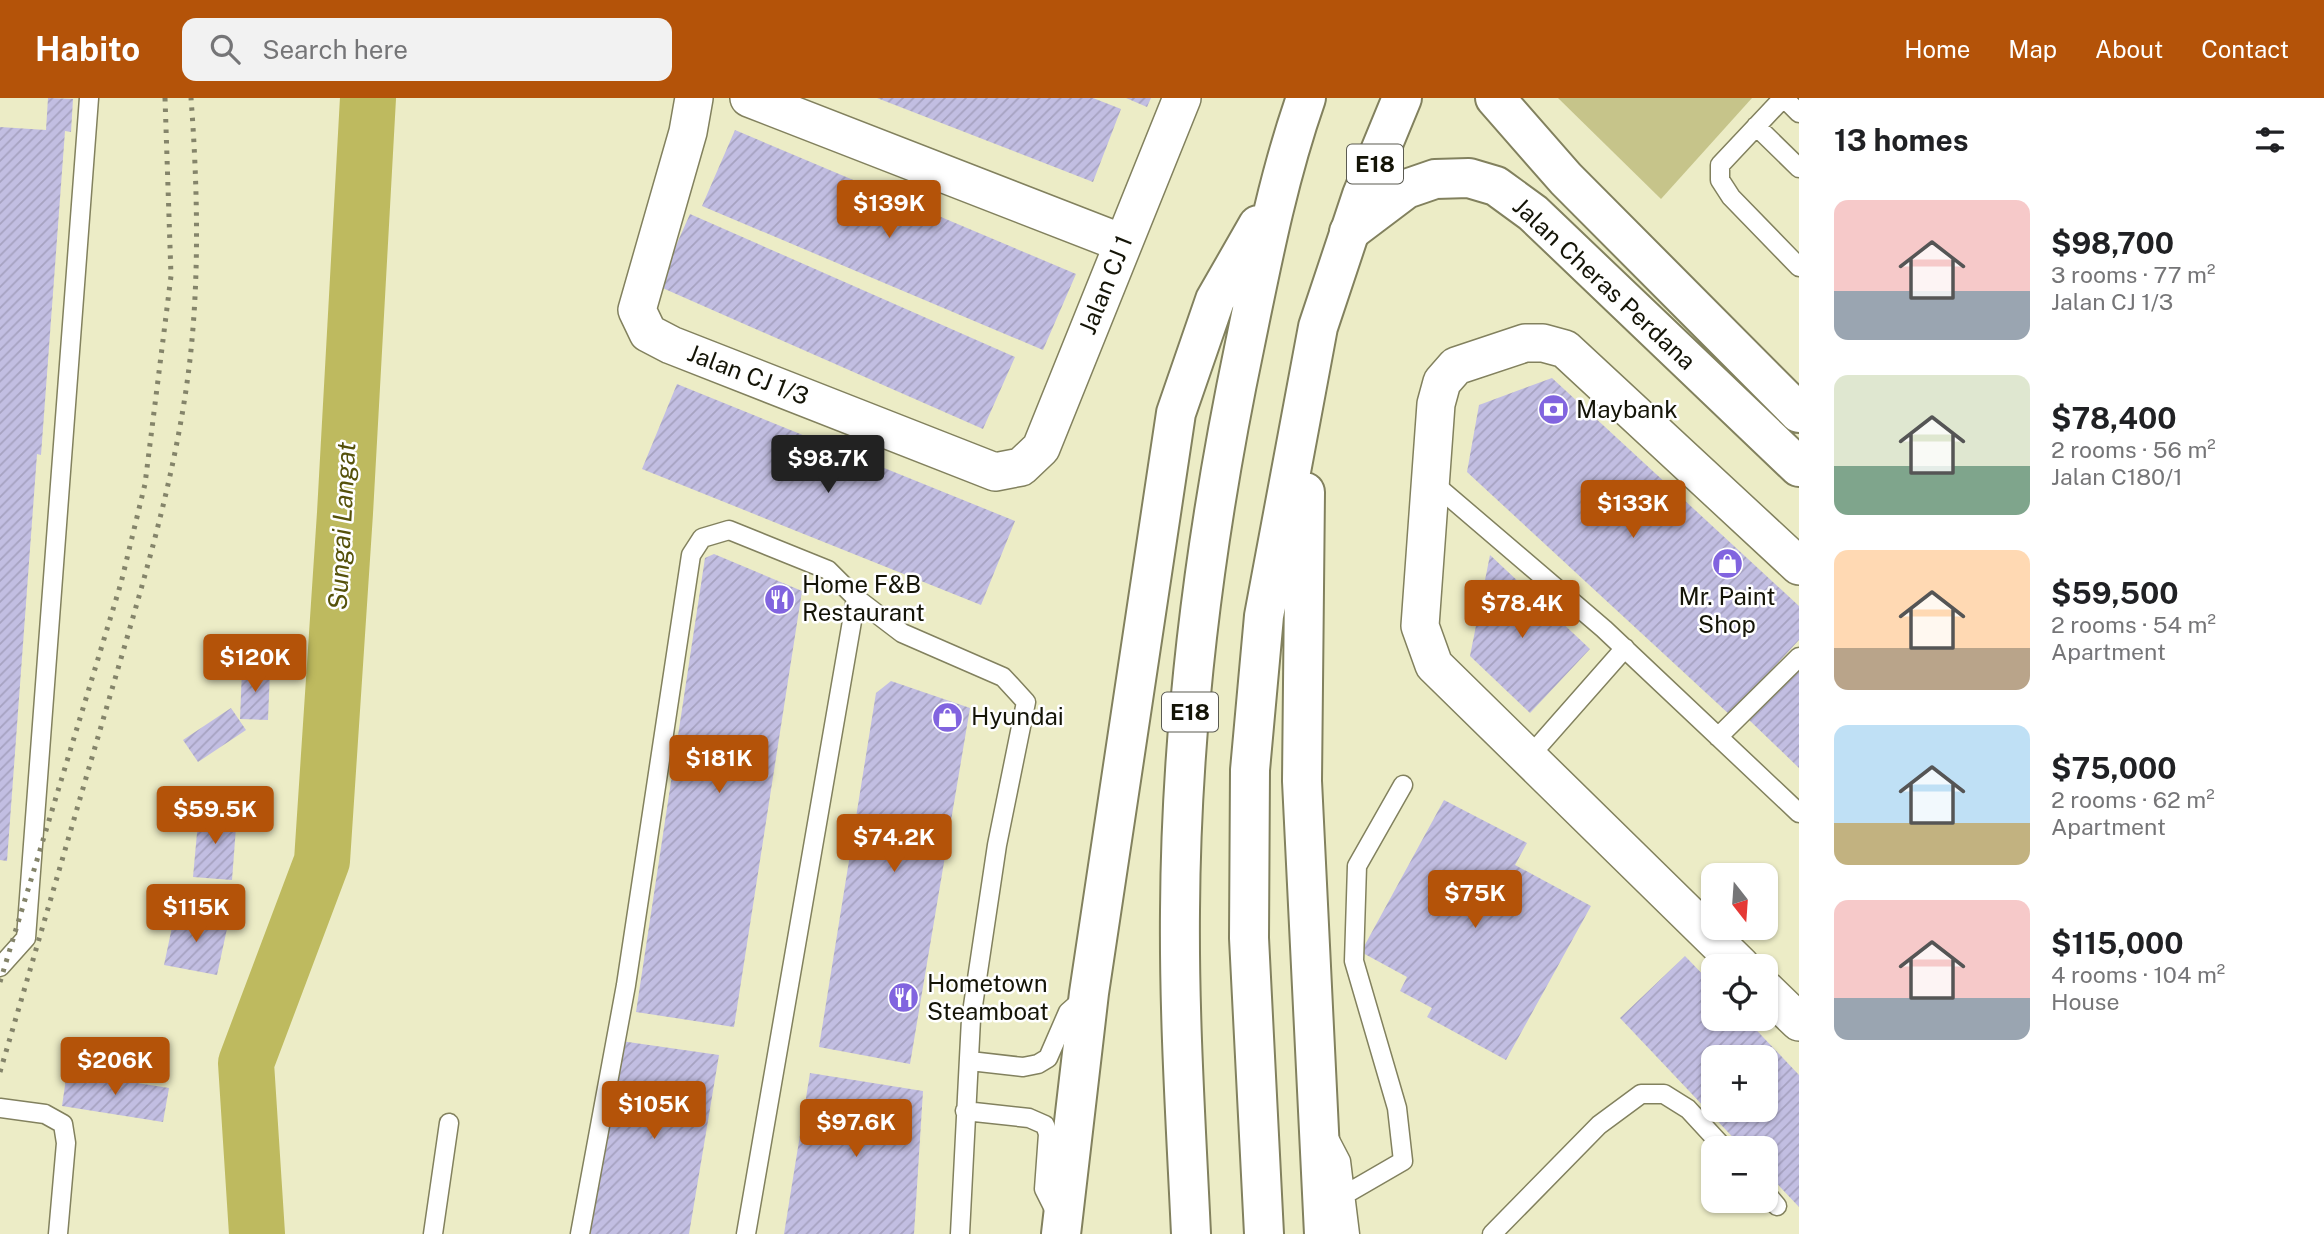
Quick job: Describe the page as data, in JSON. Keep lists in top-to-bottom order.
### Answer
{
  "streets": {
    "main road": ["E18", "Jalan Cheras Perdana"],
    "street": ["Jalan CJ 1", "Jalan CJ 1/3"]
  },
  "crossings": [
    ["E18", "Jalan Cheras Perdana"],
    ["Jalan CJ 1", "Jalan CJ 1/3"]
  ],
  "water": ["Sungai Langat"],
  "places": {
    "bank": ["Maybank"],
    "shop": ["Mr. Paint Shop", "Hyundai"],
    "restaurant": ["Home F&B Restaurant", "Hometown Steamboat"]
  },
  "north": "bottom",
  "page": {
    "header": "Habito",
    "search": "Search here",
    "nav": [
      "Home",
      "Map",
      "About",
      "Contact"
    ],
    "heading": "13 homes",
    "price": [
      "$139K",
      "$98.7K",
      "$133K",
      "$78.4K",
      "$120K",
      "$181K",
      "$59.5K",
      "$74.2K",
      "$75K",
      "$115K",
      "$206K",
      "$105K",
      "$97.6K"
    ],
    "list": [
      {
        "name": "$98,700",
        "note": "3 rooms · 77 m² · Jalan CJ 1/3"
      },
      {
        "name": "$78,400",
        "note": "2 rooms · 56 m² · Jalan C180/1"
      },
      {
        "name": "$59,500",
        "note": "2 rooms · 54 m² · Apartment"
      },
      {
        "name": "$75,000",
        "note": "2 rooms · 62 m² · Apartment"
      },
      {
        "name": "$115,000",
        "note": "4 rooms · 104 m² · House"
      }
    ],
    "map_buttons": ["+", "−"]
  }
}
